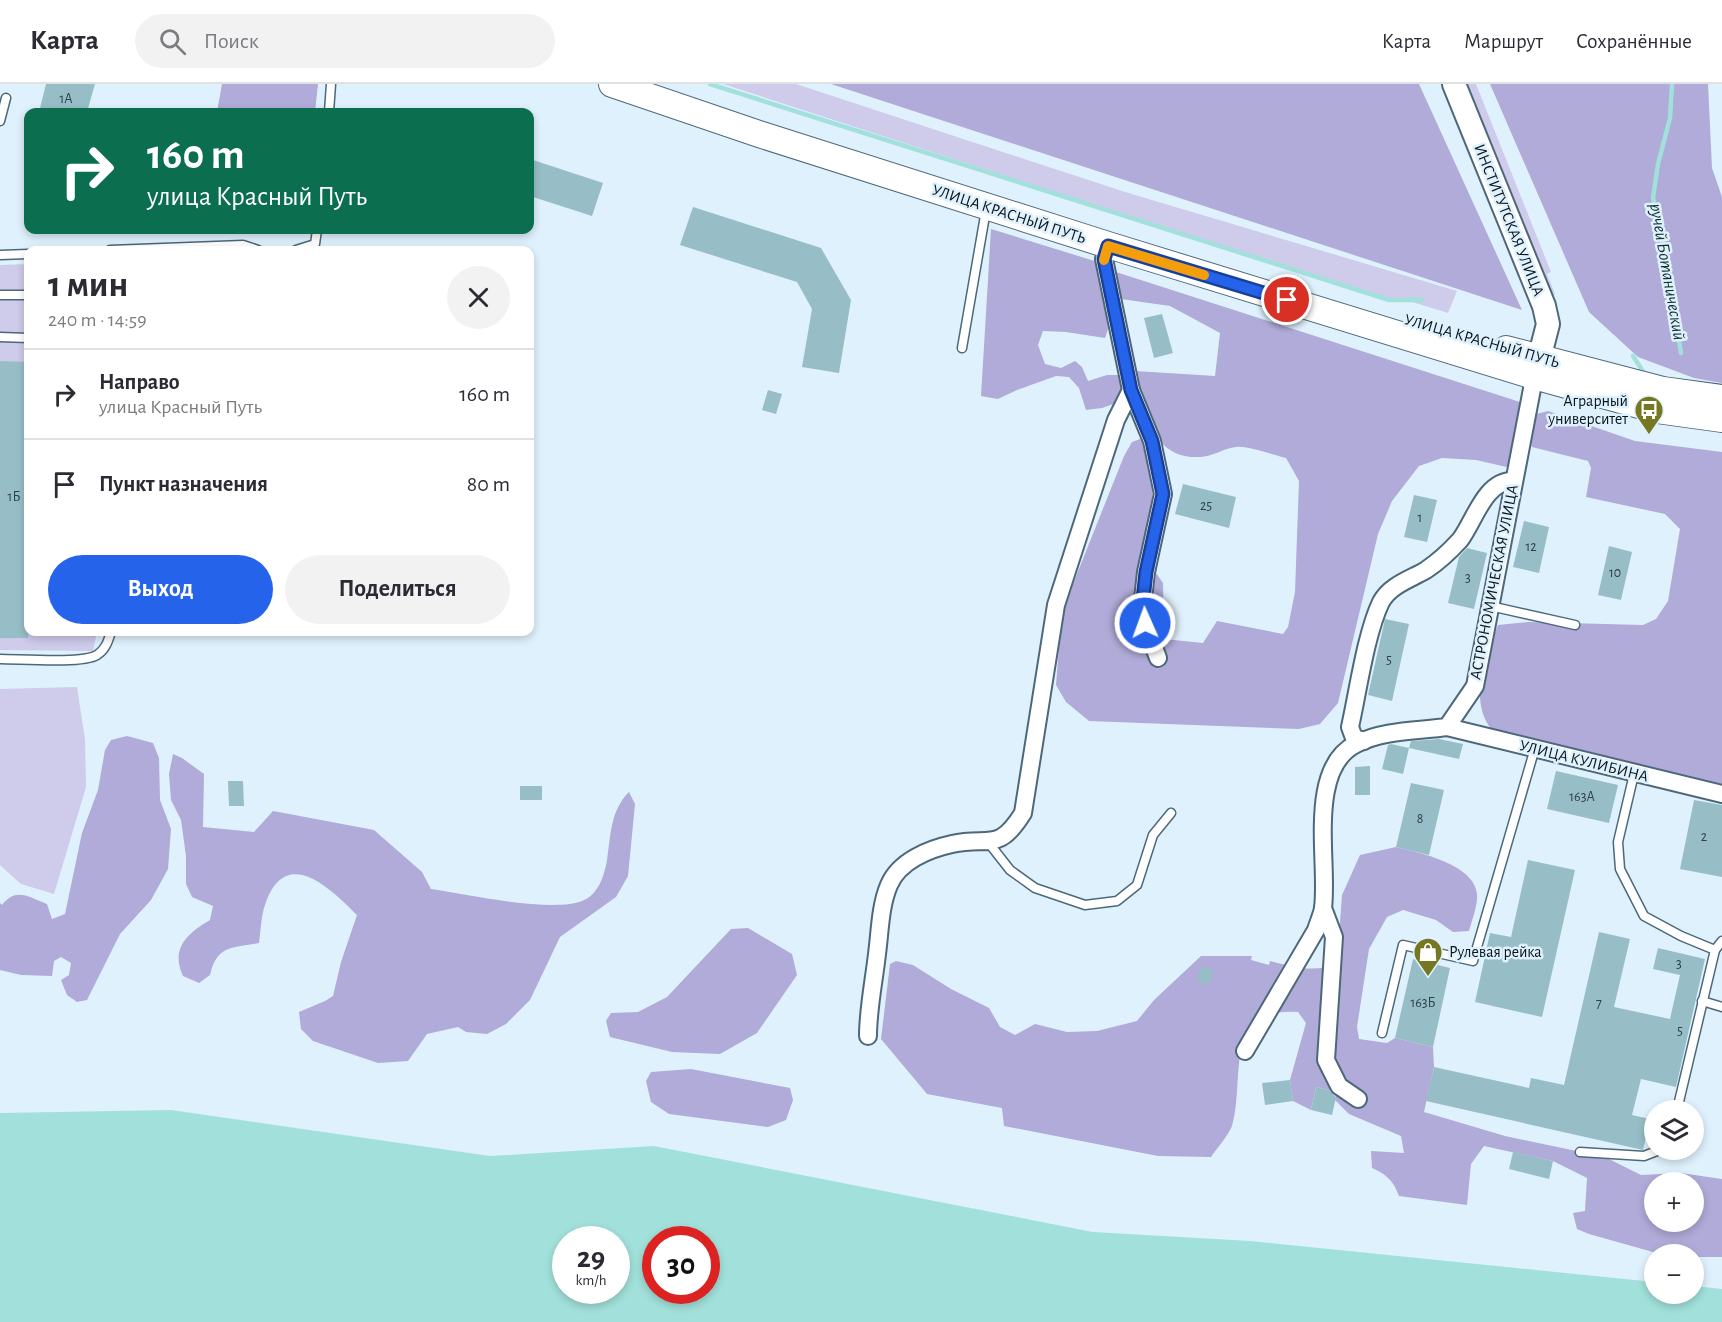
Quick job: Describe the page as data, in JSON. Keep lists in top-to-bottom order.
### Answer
{
  "streets": {
    "main road": ["УЛИЦА КРАСНЫЙ ПУТЬ"],
    "street": ["ИНСТИТУТСКАЯ УЛИЦА", "АСТРОНОМИЧЕСКАЯ УЛИЦА", "УЛИЦА КУЛИБИНА"]
  },
  "crossings": [
    ["УЛИЦА КРАСНЫЙ ПУТЬ", "ИНСТИТУТСКАЯ УЛИЦА"],
    ["УЛИЦА КРАСНЫЙ ПУТЬ", "АСТРОНОМИЧЕСКАЯ УЛИЦА"],
    ["ИНСТИТУТСКАЯ УЛИЦА", "АСТРОНОМИЧЕСКАЯ УЛИЦА"],
    ["АСТРОНОМИЧЕСКАЯ УЛИЦА", "УЛИЦА КУЛИБИНА"]
  ],
  "water": ["ручей Ботанический"],
  "places": {
    "bus stop": ["Аграрный университет"],
    "shop": ["Рулевая рейка"]
  },
  "house_numbers": [
    "1А",
    "1Б",
    "25",
    "1",
    "12",
    "10",
    "3",
    "5",
    "163А",
    "8",
    "2",
    "3",
    "163Б",
    "7",
    "5"
  ],
  "page": {
    "header": "Карта",
    "search": "Поиск",
    "nav": ["Карта", "Маршрут", "Сохранённые"],
    "turn": ["160 m", "улица Красный Путь"],
    "heading": ["1 мин", "240 m · 14:59"],
    "list": [
      {
        "name": "Направо",
        "note": "улица Красный Путь",
        "value": "160 m"
      },
      {
        "name": "Пункт назначения",
        "value": "80 m"
      }
    ],
    "buttons": ["Выход", "Поделиться"],
    "map_buttons": ["+", "−"],
    "speed": "29 km/h",
    "limit": "30"
  }
}
